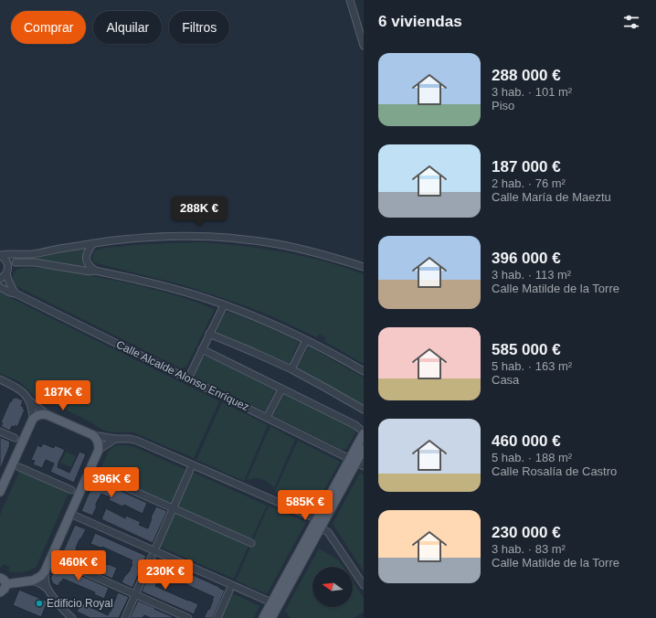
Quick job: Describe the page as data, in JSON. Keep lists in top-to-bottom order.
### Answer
{
  "streets": {
    "street": ["Calle Alcalde Alonso Enríquez"]
  },
  "places": ["Edificio Royal"],
  "north": "left",
  "page": {
    "heading": "6 viviendas",
    "chip": ["Comprar", "Alquilar", "Filtros"],
    "list": [
      {
        "name": "288 000 €",
        "note": "3 hab. · 101 m² · Piso"
      },
      {
        "name": "187 000 €",
        "note": "2 hab. · 76 m² · Calle María de Maeztu"
      },
      {
        "name": "396 000 €",
        "note": "3 hab. · 113 m² · Calle Matilde de la Torre"
      },
      {
        "name": "585 000 €",
        "note": "5 hab. · 163 m² · Casa"
      },
      {
        "name": "460 000 €",
        "note": "5 hab. · 188 m² · Calle Rosalía de Castro"
      },
      {
        "name": "230 000 €",
        "note": "3 hab. · 83 m² · Calle Matilde de la Torre"
      }
    ],
    "price": [
      "288K €",
      "187K €",
      "396K €",
      "585K €",
      "460K €",
      "230K €"
    ]
  }
}
